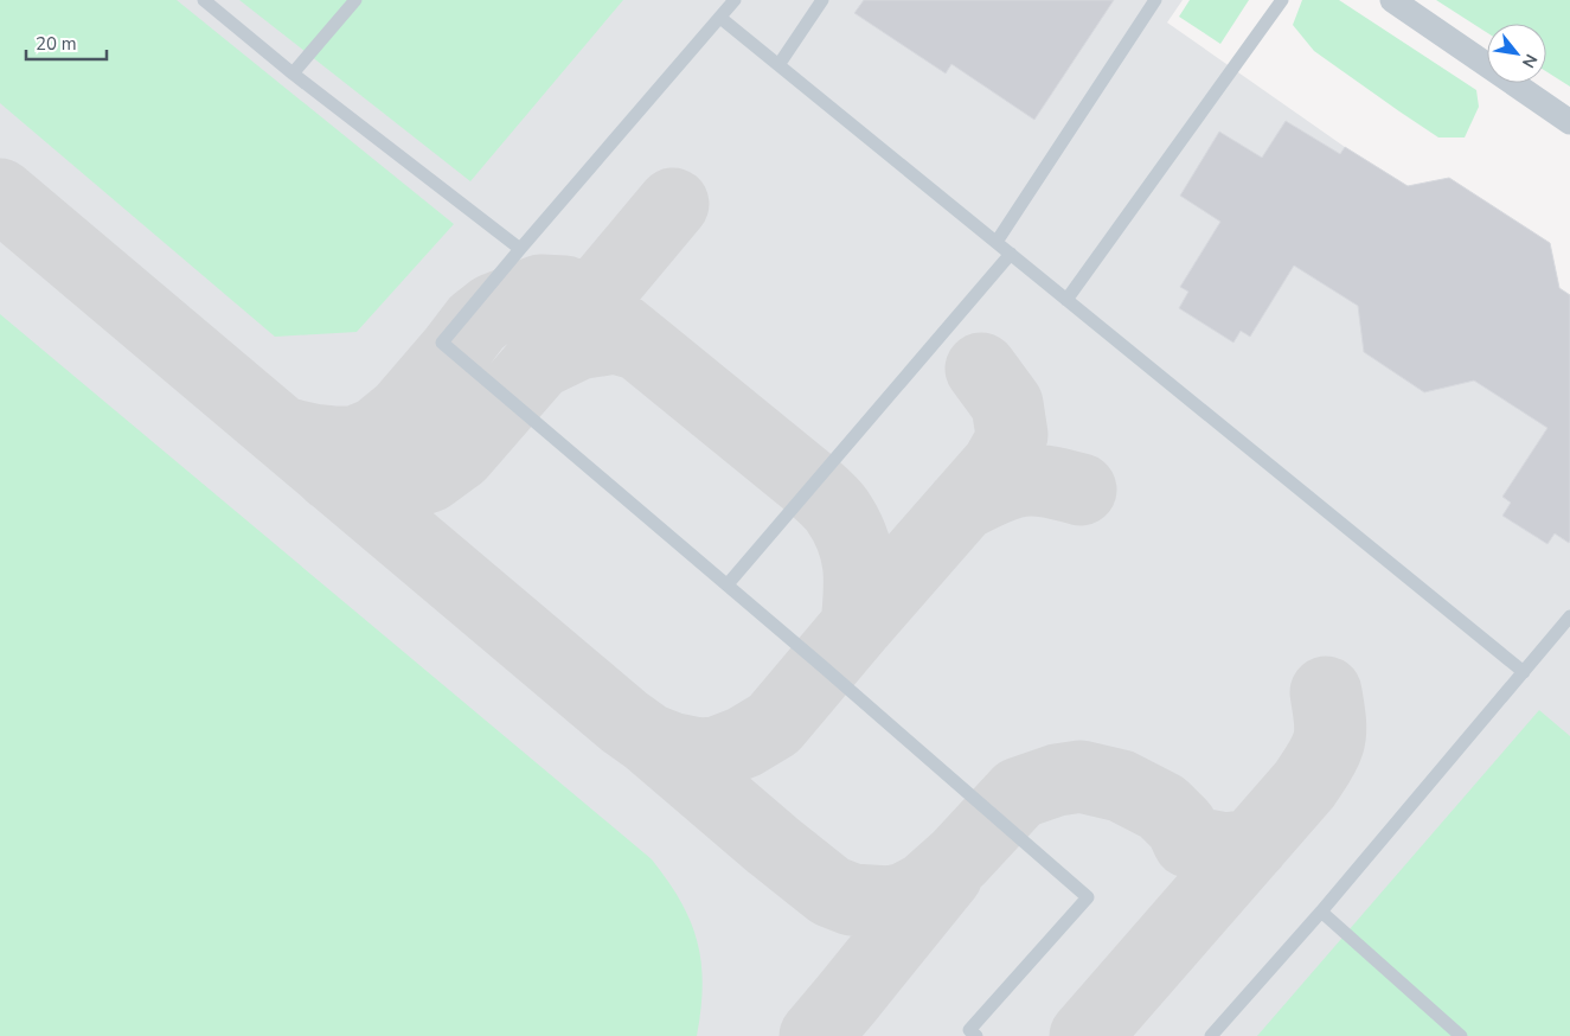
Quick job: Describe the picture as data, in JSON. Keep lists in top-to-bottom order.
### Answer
{
  "scale_bar": "20 m",
  "north": "bottom right"
}
